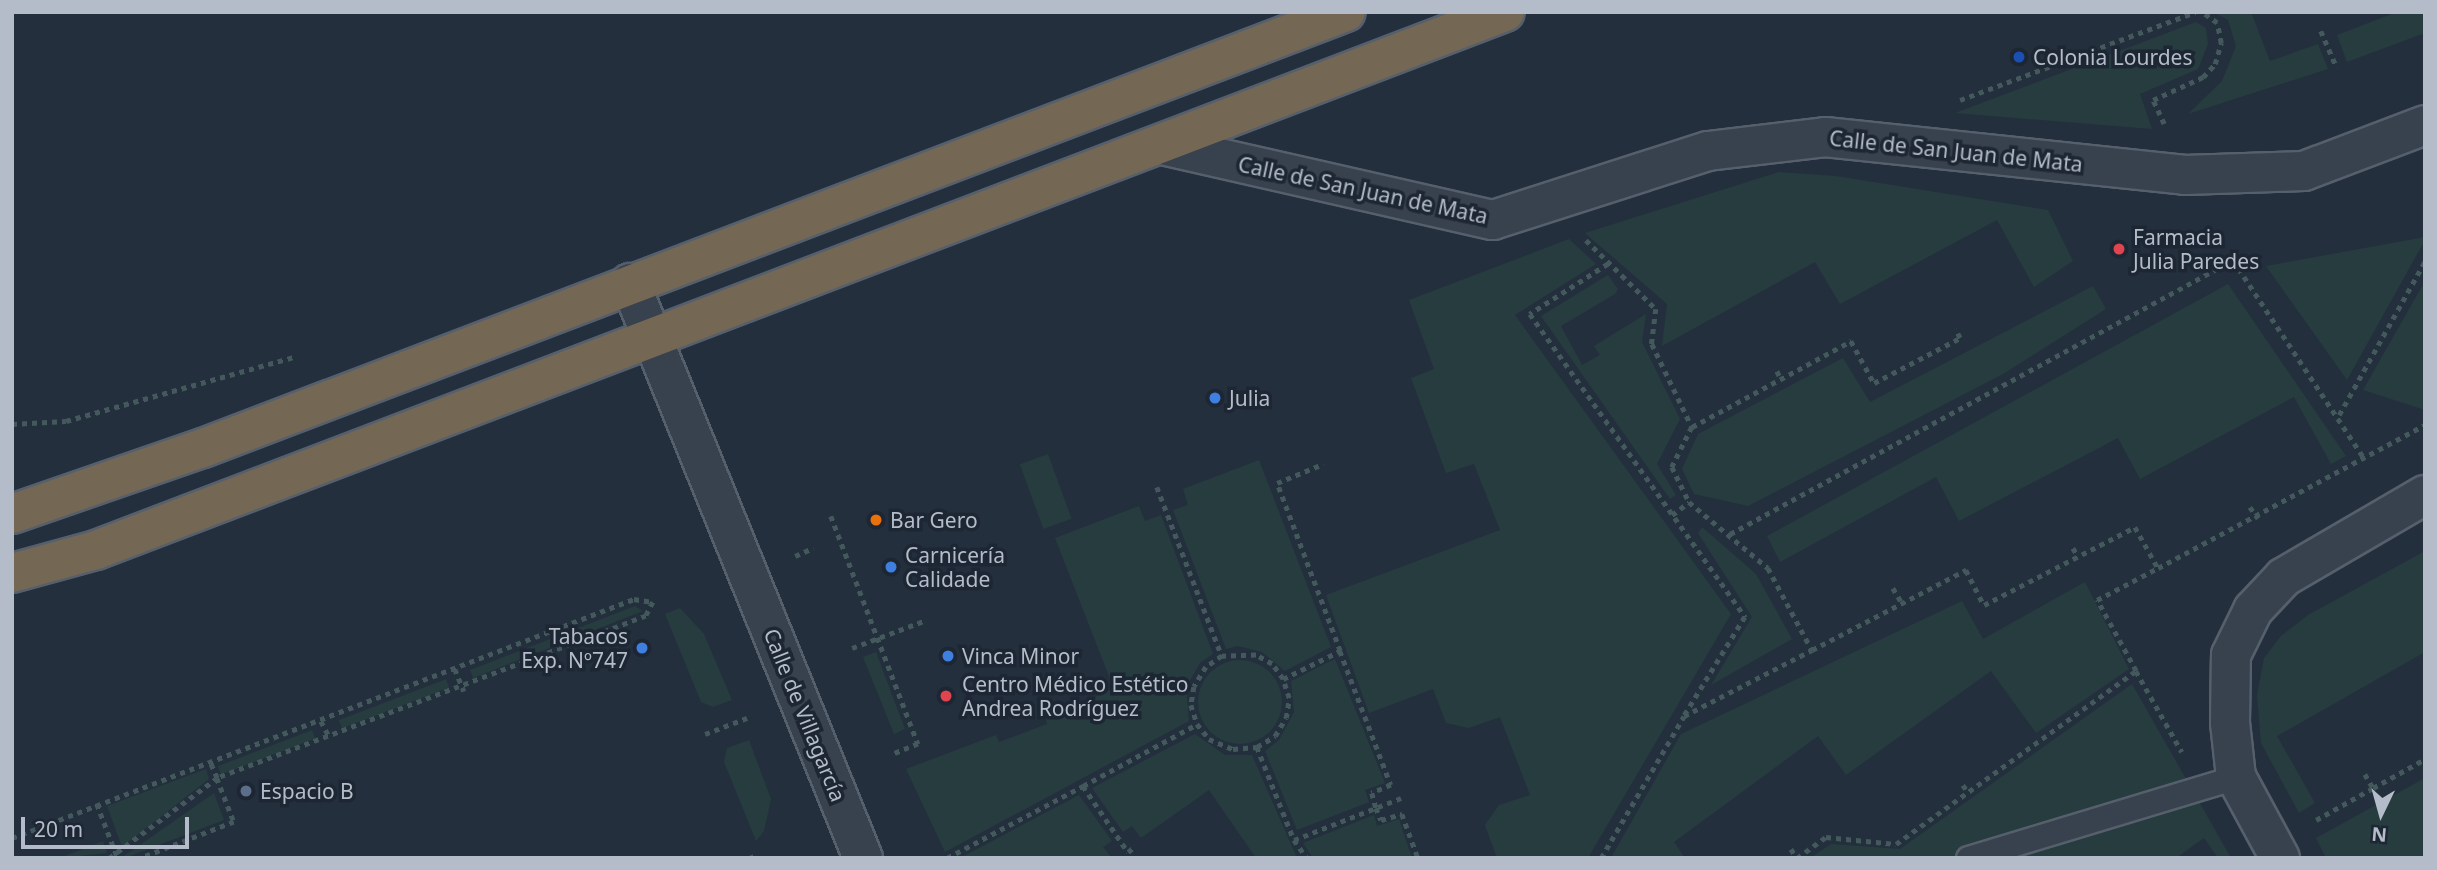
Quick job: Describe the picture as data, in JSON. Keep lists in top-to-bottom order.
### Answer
{
  "streets": {
    "street": ["Calle de San Juan de Mata", "Calle de Villagarcía"]
  },
  "places": [
    "Colonia Lourdes",
    "Farmacia Julia Paredes",
    "Julia",
    "Bar Gero",
    "Carnicería Calidade",
    "Tabacos Exp. Nº747",
    "Vinca Minor",
    "Centro Médico Estético Andrea Rodríguez",
    "Espacio B"
  ],
  "scale_bar": "20 m",
  "north": "bottom"
}
